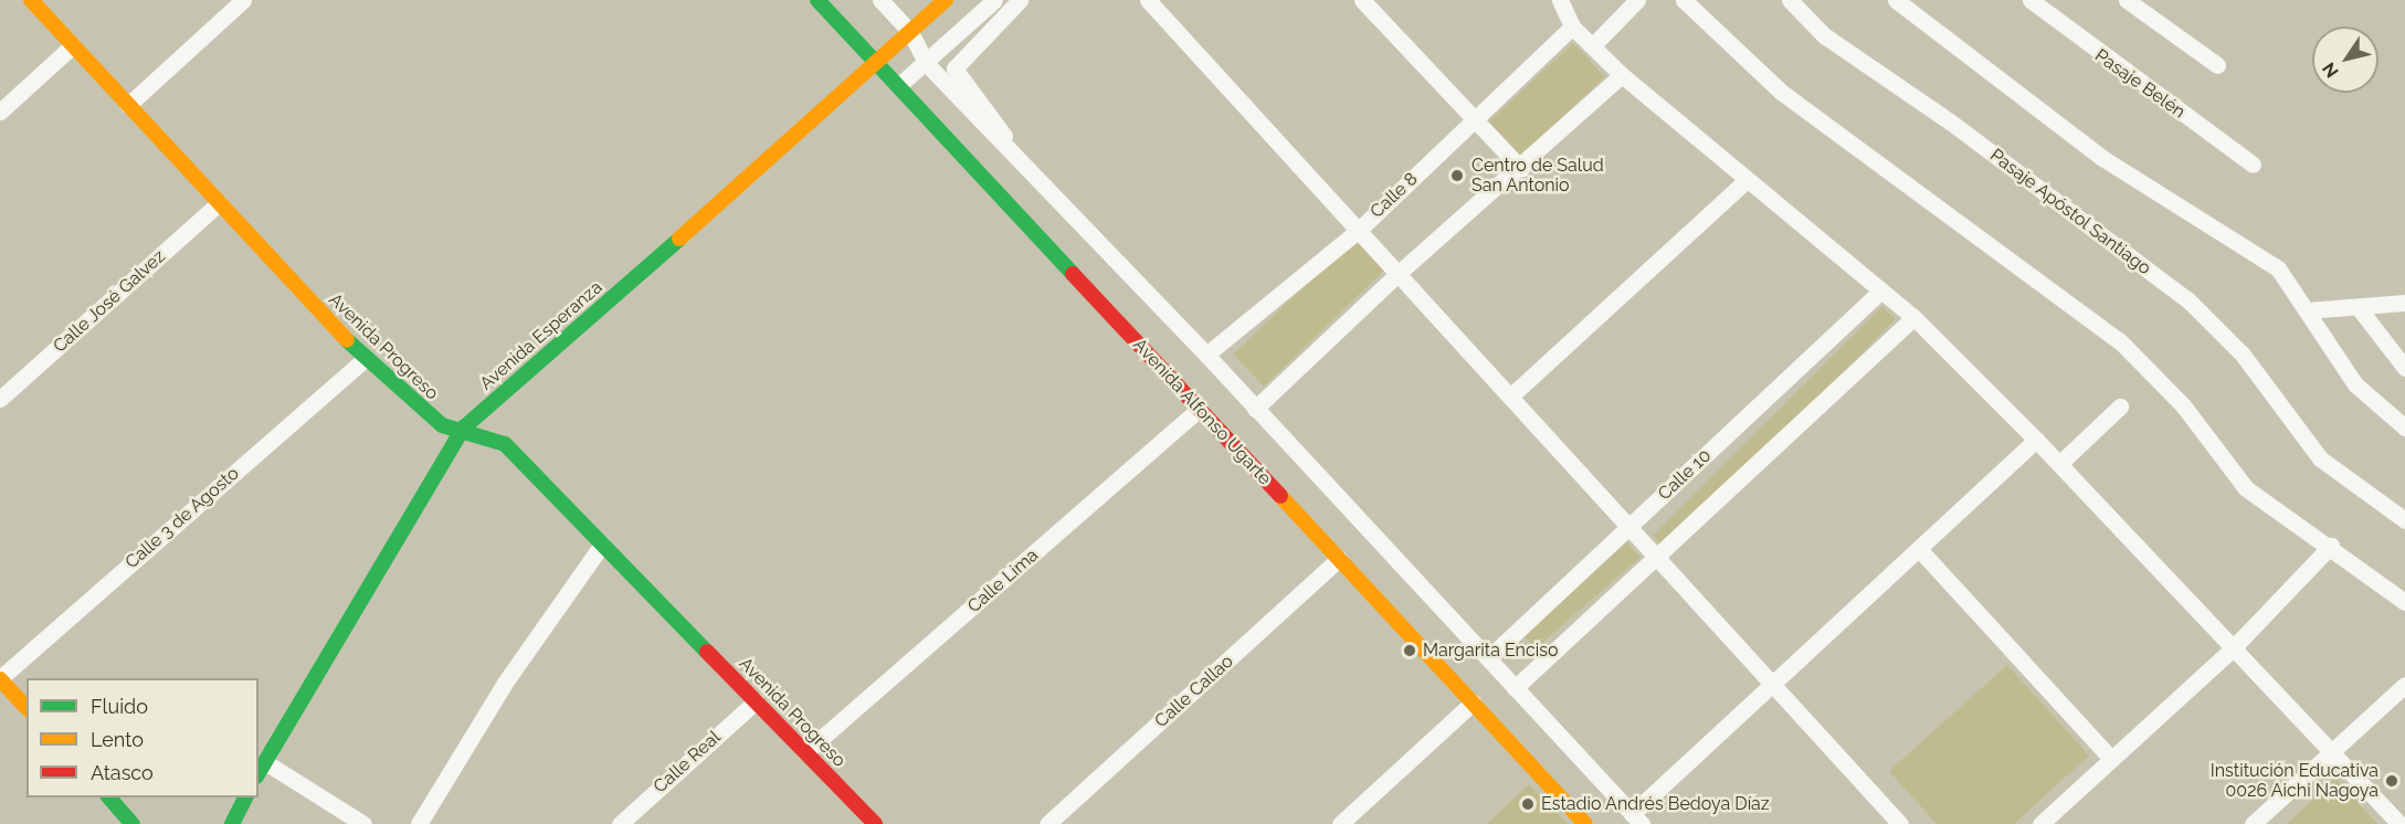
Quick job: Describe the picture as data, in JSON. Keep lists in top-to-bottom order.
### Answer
{
  "streets": {
    "street": [
      "Pasaje Belén",
      "Calle 8",
      "Pasaje Apóstol Santiago",
      "Calle José Galvez",
      "Avenida Esperanza",
      "Avenida Progreso",
      "Avenida Alfonso Ugarte",
      "Calle 10",
      "Calle 3 de Agosto",
      "Calle Lima",
      "Calle Callao",
      "Calle Real"
    ]
  },
  "crossings": [
    ["Calle José Galvez", "Avenida Progreso"],
    ["Avenida Esperanza", "Avenida Progreso"],
    ["Avenida Esperanza", "Avenida Alfonso Ugarte"],
    ["Avenida Progreso", "Calle 3 de Agosto"],
    ["Avenida Progreso", "Calle Lima"],
    ["Avenida Progreso", "Calle Real"],
    ["Avenida Alfonso Ugarte", "Calle Lima"],
    ["Avenida Alfonso Ugarte", "Calle Callao"]
  ],
  "places": [
    "Centro de Salud San Antonio",
    "Margarita Enciso",
    "Institución Educativa 0026 Aichi Nagoya",
    "Estadio Andrés Bedoya Díaz"
  ],
  "legend": ["Fluido", "Lento", "Atasco"],
  "north": "bottom left"
}
